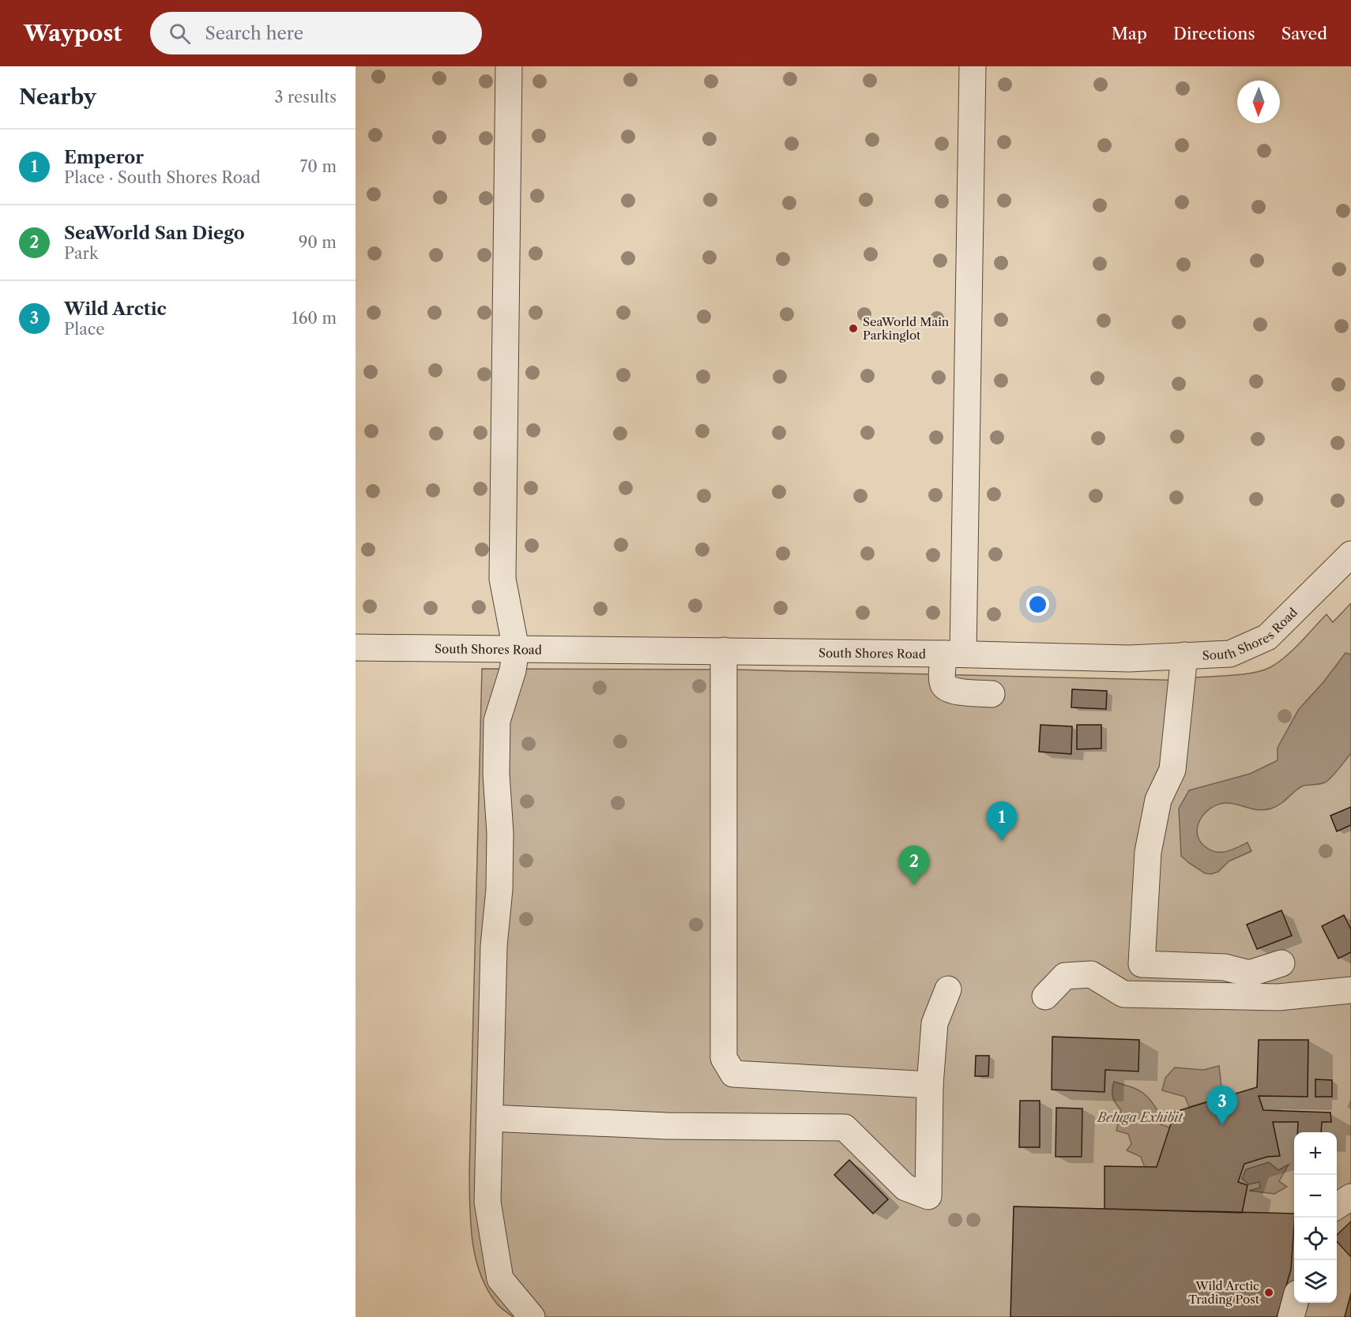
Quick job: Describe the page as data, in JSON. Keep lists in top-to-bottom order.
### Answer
{
  "streets": {
    "street": ["South Shores Road"]
  },
  "water": ["Beluga Exhibit"],
  "places": ["SeaWorld Main Parkinglot", "Wild Arctic Trading Post"],
  "north": "bottom",
  "page": {
    "header": "Waypost",
    "search": "Search here",
    "nav": ["Map", "Directions", "Saved"],
    "heading": ["Nearby", "3 results"],
    "list": [
      {
        "mark": "1",
        "name": "Emperor",
        "note": "Place · South Shores Road",
        "value": "70 m"
      },
      {
        "mark": "2",
        "name": "SeaWorld San Diego",
        "note": "Park",
        "value": "90 m"
      },
      {
        "mark": "3",
        "name": "Wild Arctic",
        "note": "Place",
        "value": "160 m"
      }
    ],
    "pins": ["1", "2", "3"],
    "map_buttons": ["+", "−"]
  }
}
